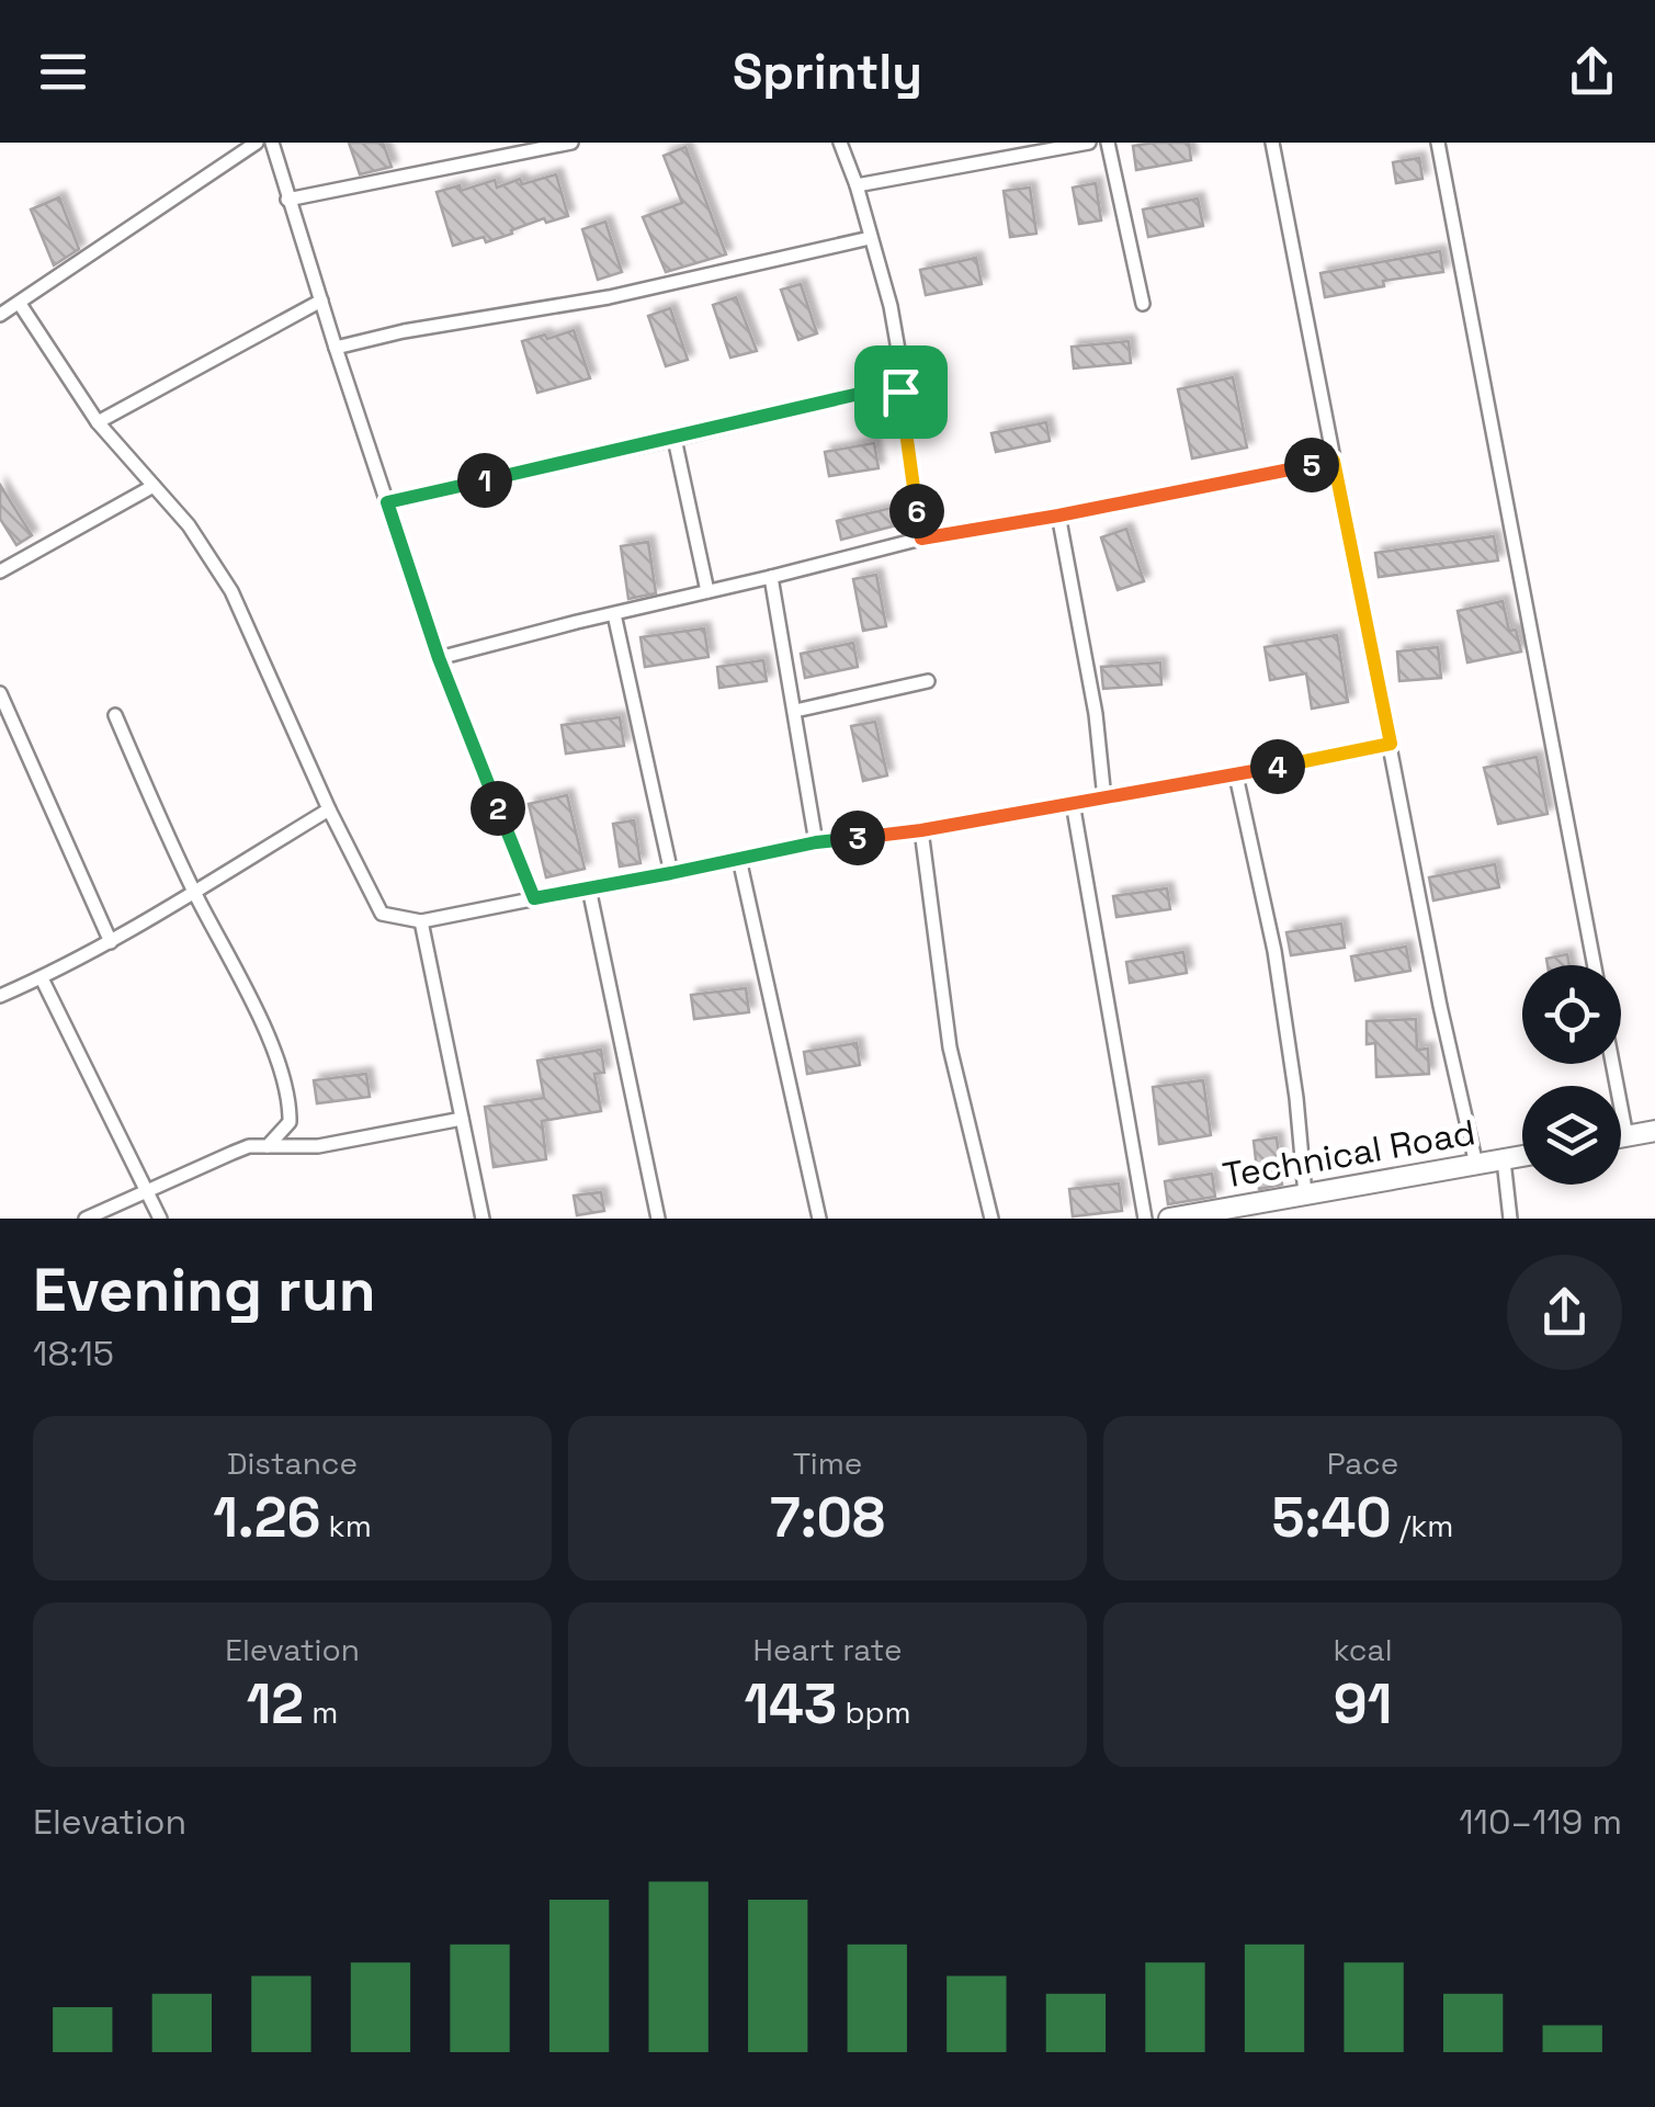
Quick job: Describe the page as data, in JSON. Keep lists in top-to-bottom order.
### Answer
{
  "streets": {
    "street": ["Technical Road"]
  },
  "page": {
    "header": "Sprintly",
    "pins": [
      "5",
      "1",
      "6",
      "4",
      "2",
      "3"
    ],
    "heading": ["Evening run", "18:15"],
    "stats": [
      ["Distance", "1.26 km"],
      ["Time", "7:08"],
      ["Pace", "5:40 /km"],
      ["Elevation", "12 m"],
      ["Heart rate", "143 bpm"],
      ["kcal", "91"]
    ],
    "chart": ["Elevation", "110–119 m"]
  }
}
